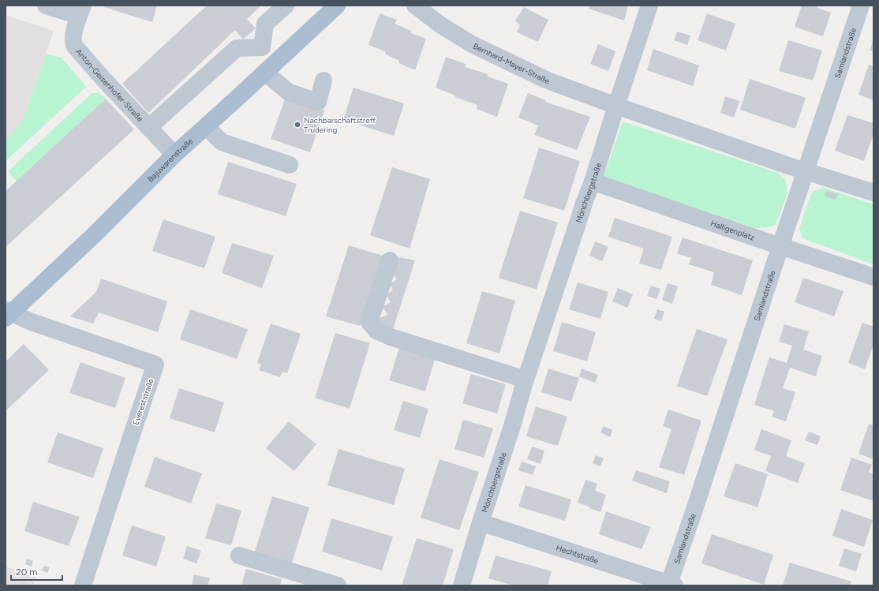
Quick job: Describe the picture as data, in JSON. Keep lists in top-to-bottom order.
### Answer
{
  "streets": {
    "main road": ["Bajuwarenstraße"],
    "street": [
      "Samlandstraße",
      "Bernhard-Mayer-Straße",
      "Anton-Geisenhofer-Straße",
      "Mönchbergstraße",
      "Halligenplatz",
      "Evereststraße",
      "Hechtstraße"
    ]
  },
  "crossings": [
    ["Samlandstraße", "Halligenplatz"],
    ["Samlandstraße", "Hechtstraße"],
    ["Bernhard-Mayer-Straße", "Mönchbergstraße"],
    ["Anton-Geisenhofer-Straße", "Bajuwarenstraße"],
    ["Bajuwarenstraße", "Evereststraße"],
    ["Mönchbergstraße", "Halligenplatz"],
    ["Mönchbergstraße", "Hechtstraße"]
  ],
  "places": ["Nachbarschaftstreff Trudering"],
  "scale_bar": "20 m"
}
